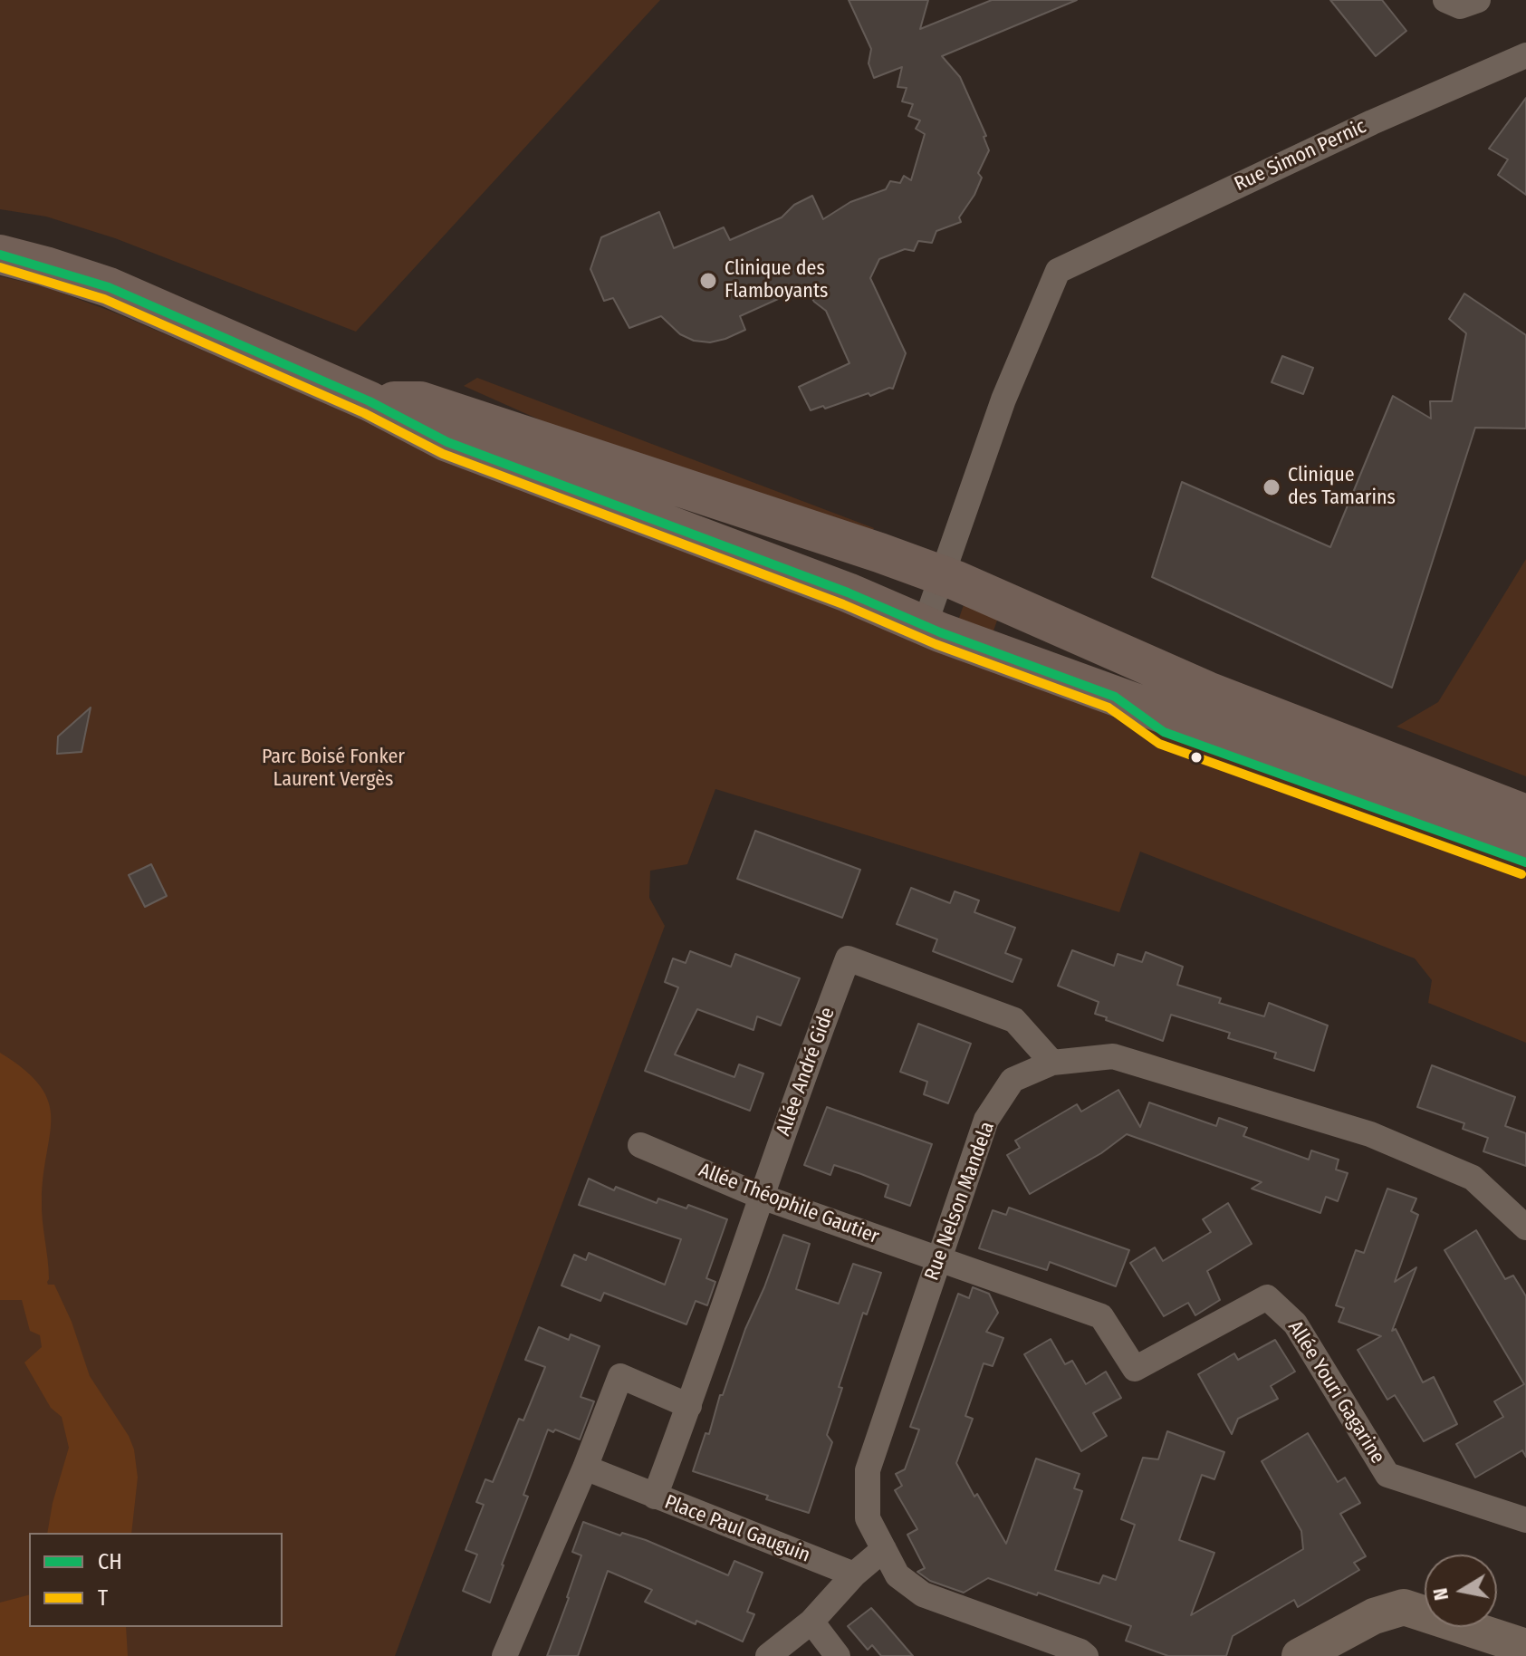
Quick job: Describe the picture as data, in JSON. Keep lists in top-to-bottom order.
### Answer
{
  "streets": {
    "street": [
      "Rue Simon Pernic",
      "Allée André Gide",
      "Rue Nelson Mandela",
      "Allée Théophile Gautier",
      "Allée Youri Gagarine",
      "Place Paul Gauguin"
    ]
  },
  "crossings": [
    ["Allée André Gide", "Rue Nelson Mandela"],
    ["Allée André Gide", "Allée Théophile Gautier"],
    ["Allée André Gide", "Place Paul Gauguin"],
    ["Rue Nelson Mandela", "Allée Théophile Gautier"],
    ["Rue Nelson Mandela", "Allée Youri Gagarine"],
    ["Allée Théophile Gautier", "Allée Youri Gagarine"]
  ],
  "parks": ["Parc Boisé Fonker Laurent Vergès"],
  "places": ["Clinique des Flamboyants", "Clinique des Tamarins"],
  "lines": ["transit line CH", "transit line T"],
  "legend": ["CH", "T"],
  "north": "left"
}
